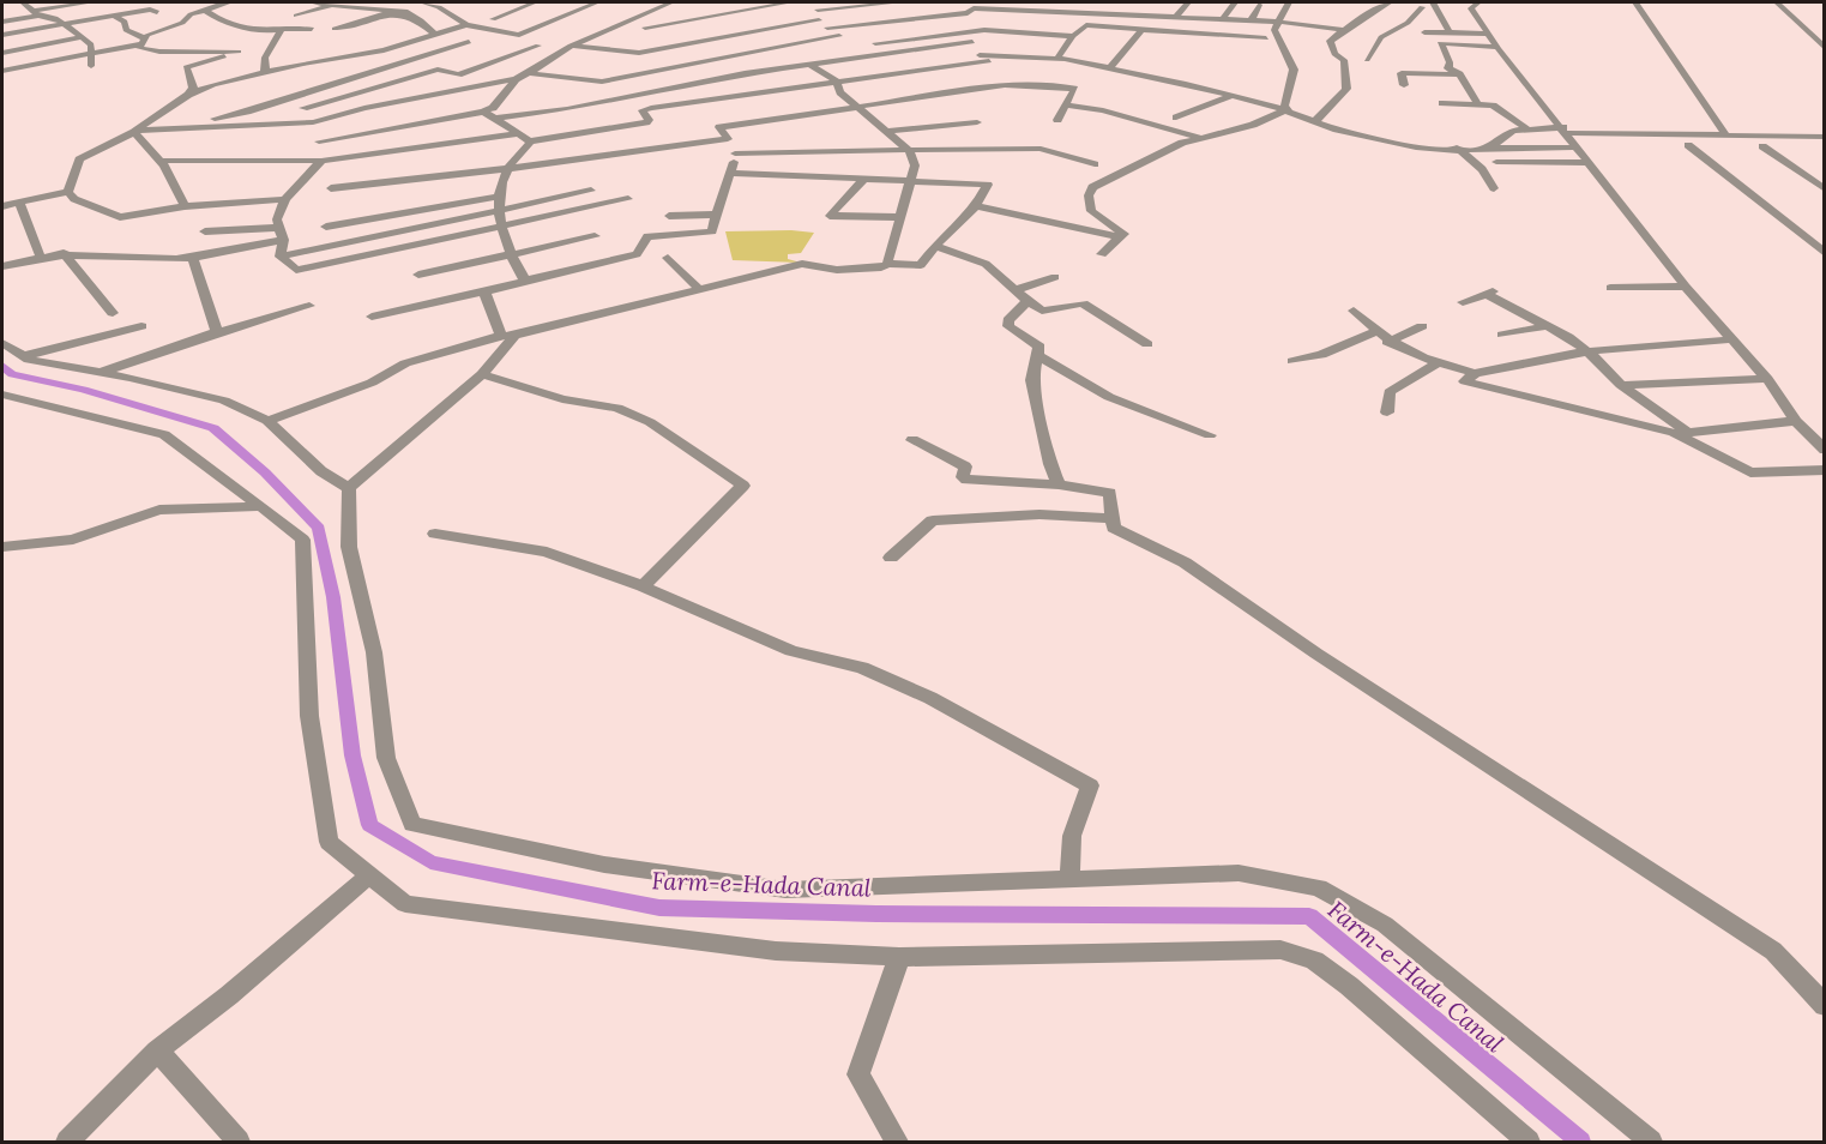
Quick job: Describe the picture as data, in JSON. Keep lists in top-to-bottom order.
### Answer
{
  "water": ["Farm-e-Hada Canal"]
}
